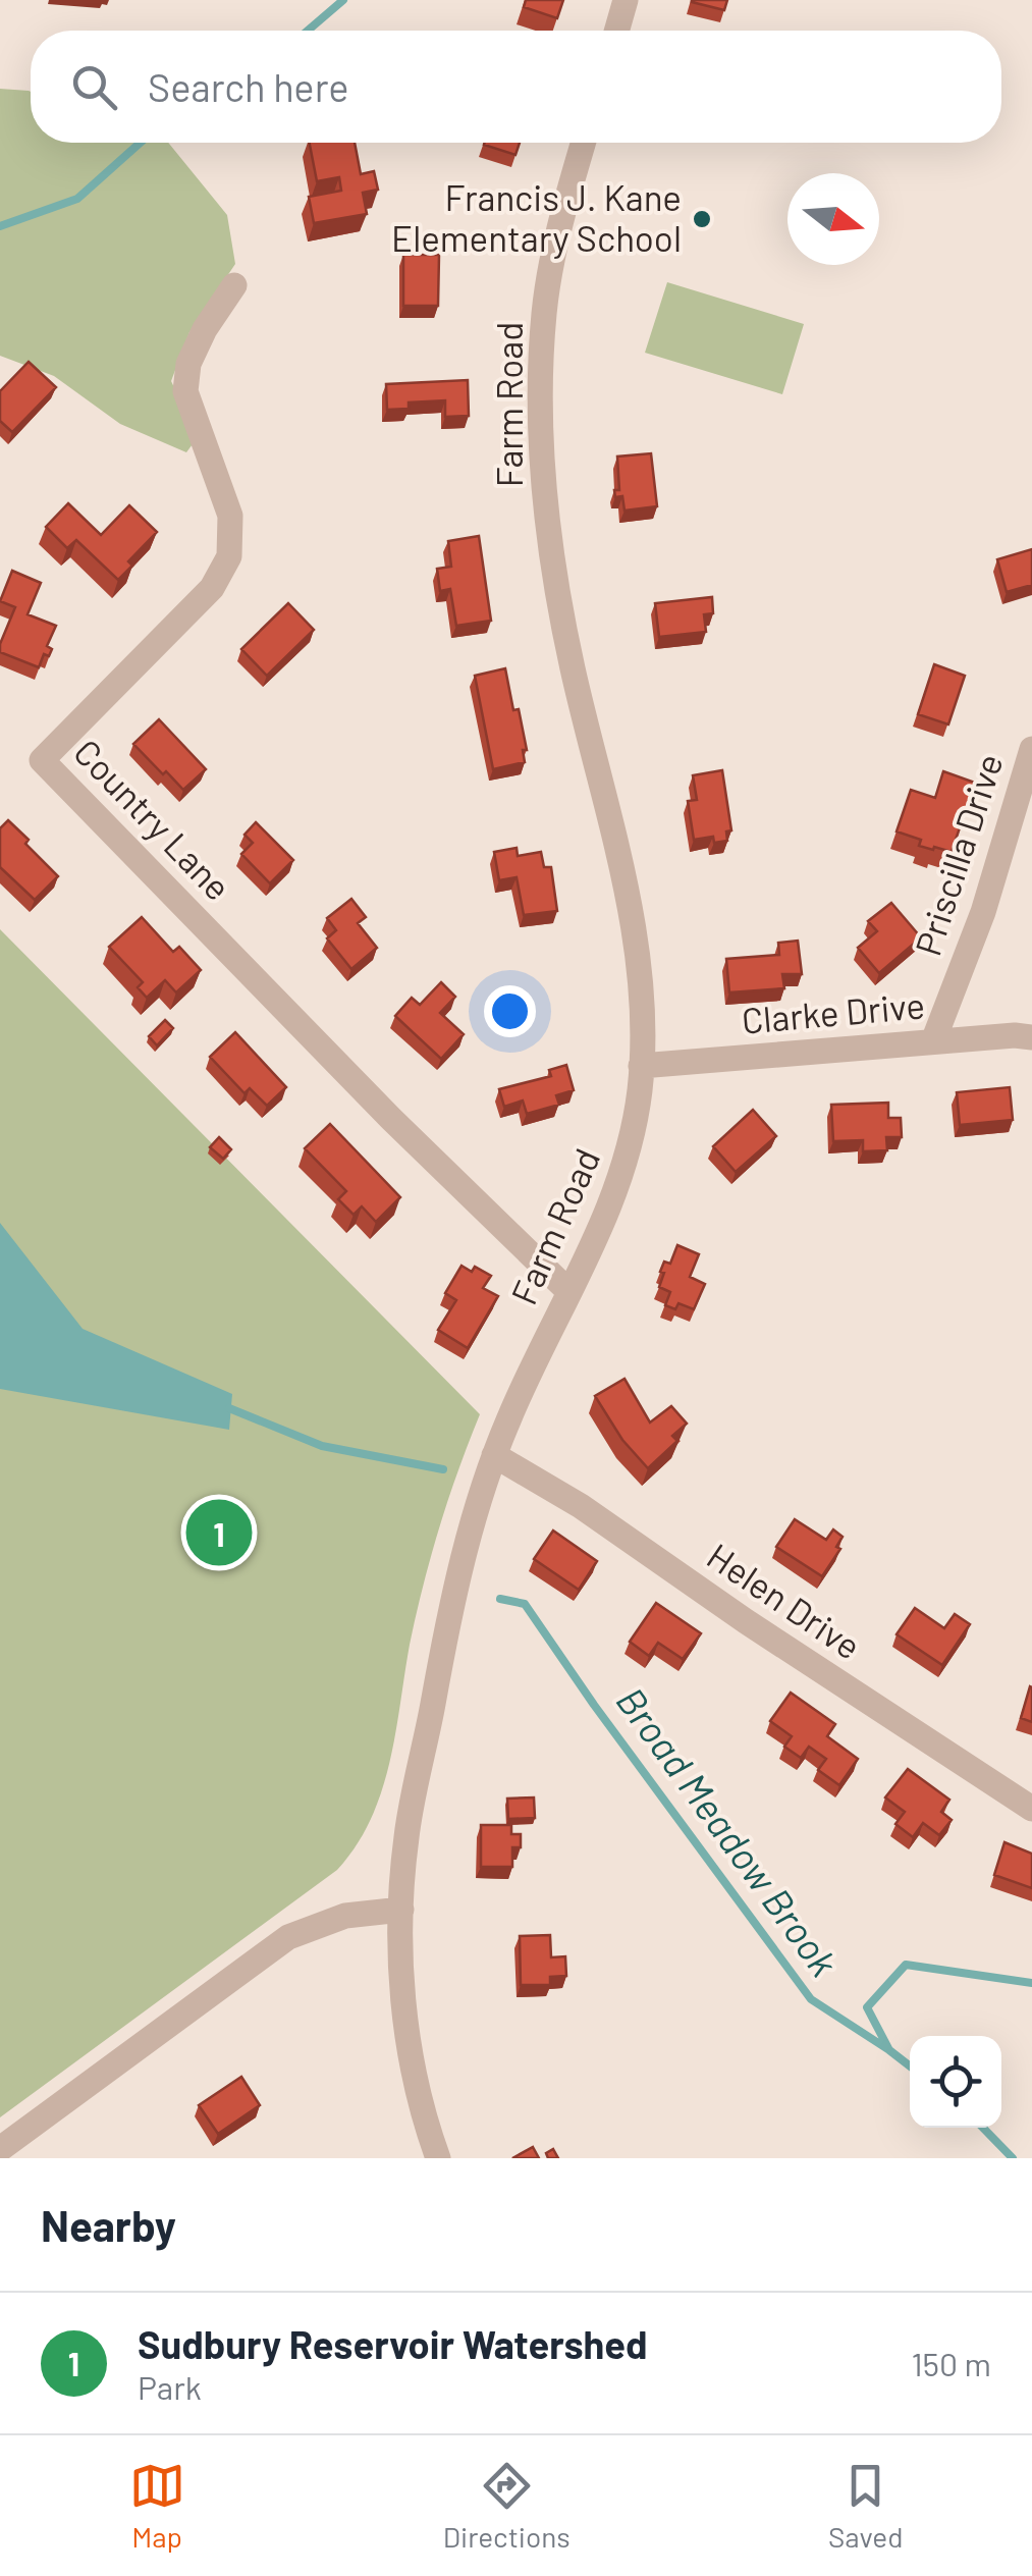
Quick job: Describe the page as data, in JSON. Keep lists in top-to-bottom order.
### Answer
{
  "streets": {
    "street": [
      "Farm Road",
      "Country Lane",
      "Priscilla Drive",
      "Clarke Drive",
      "Helen Drive"
    ]
  },
  "crossings": [
    ["Farm Road", "Country Lane"],
    ["Farm Road", "Clarke Drive"],
    ["Farm Road", "Helen Drive"],
    ["Priscilla Drive", "Clarke Drive"]
  ],
  "water": ["Broad Meadow Brook"],
  "places": ["Francis J. Kane Elementary School"],
  "north": "right",
  "page": {
    "search": "Search here",
    "pins": "1",
    "heading": "Nearby",
    "list": [
      {
        "mark": "1",
        "name": "Sudbury Reservoir Watershed",
        "note": "Park",
        "value": "150 m"
      }
    ],
    "nav": ["Map", "Directions", "Saved"]
  }
}
